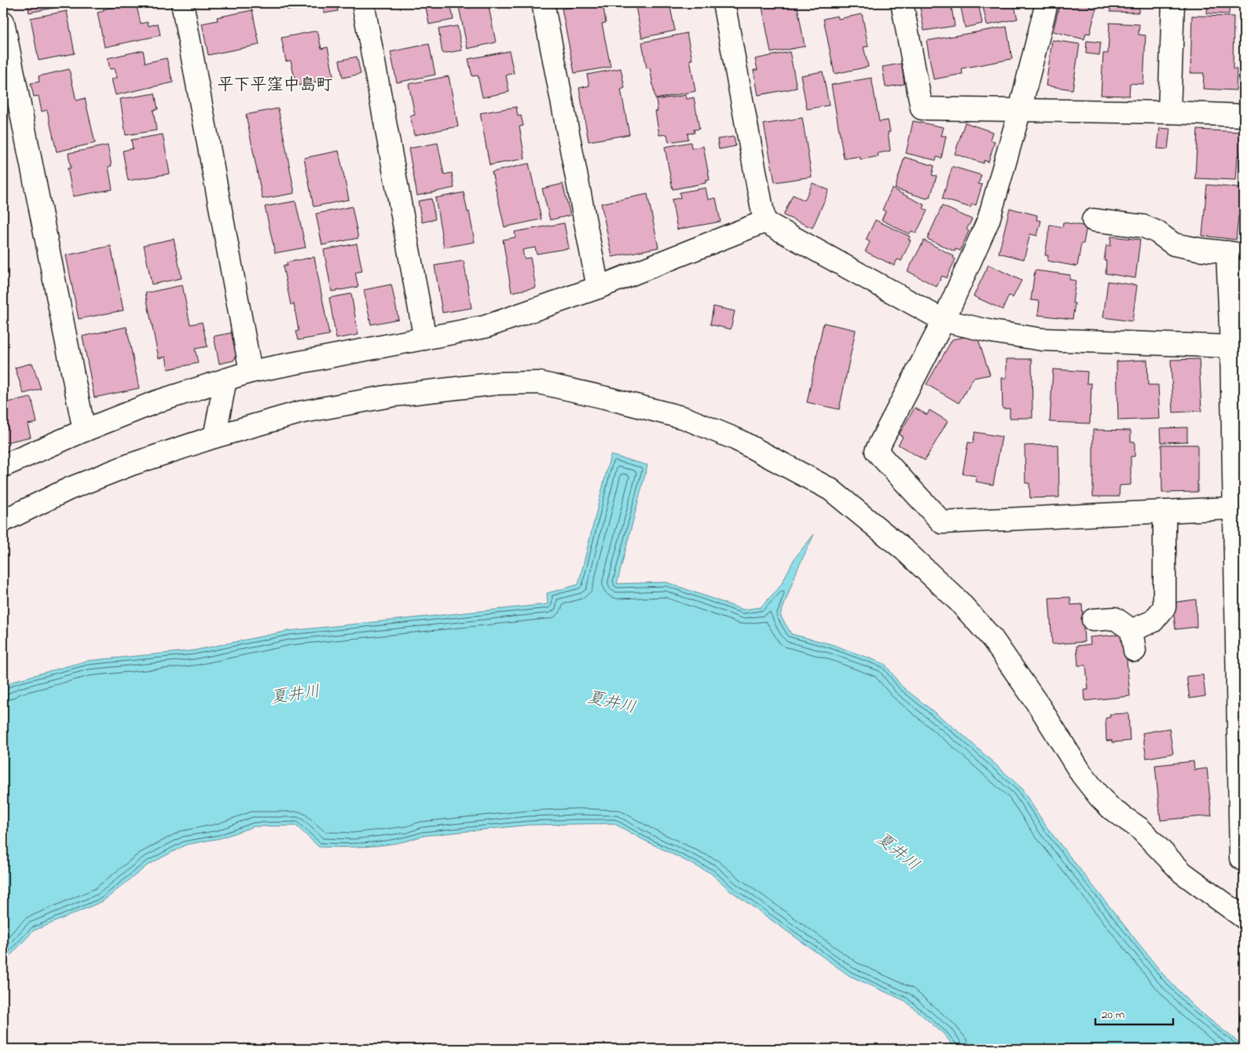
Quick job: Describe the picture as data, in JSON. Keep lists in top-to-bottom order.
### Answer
{
  "districts": ["平下平窪中島町"],
  "water": ["夏井川"],
  "scale_bar": "20 m"
}
